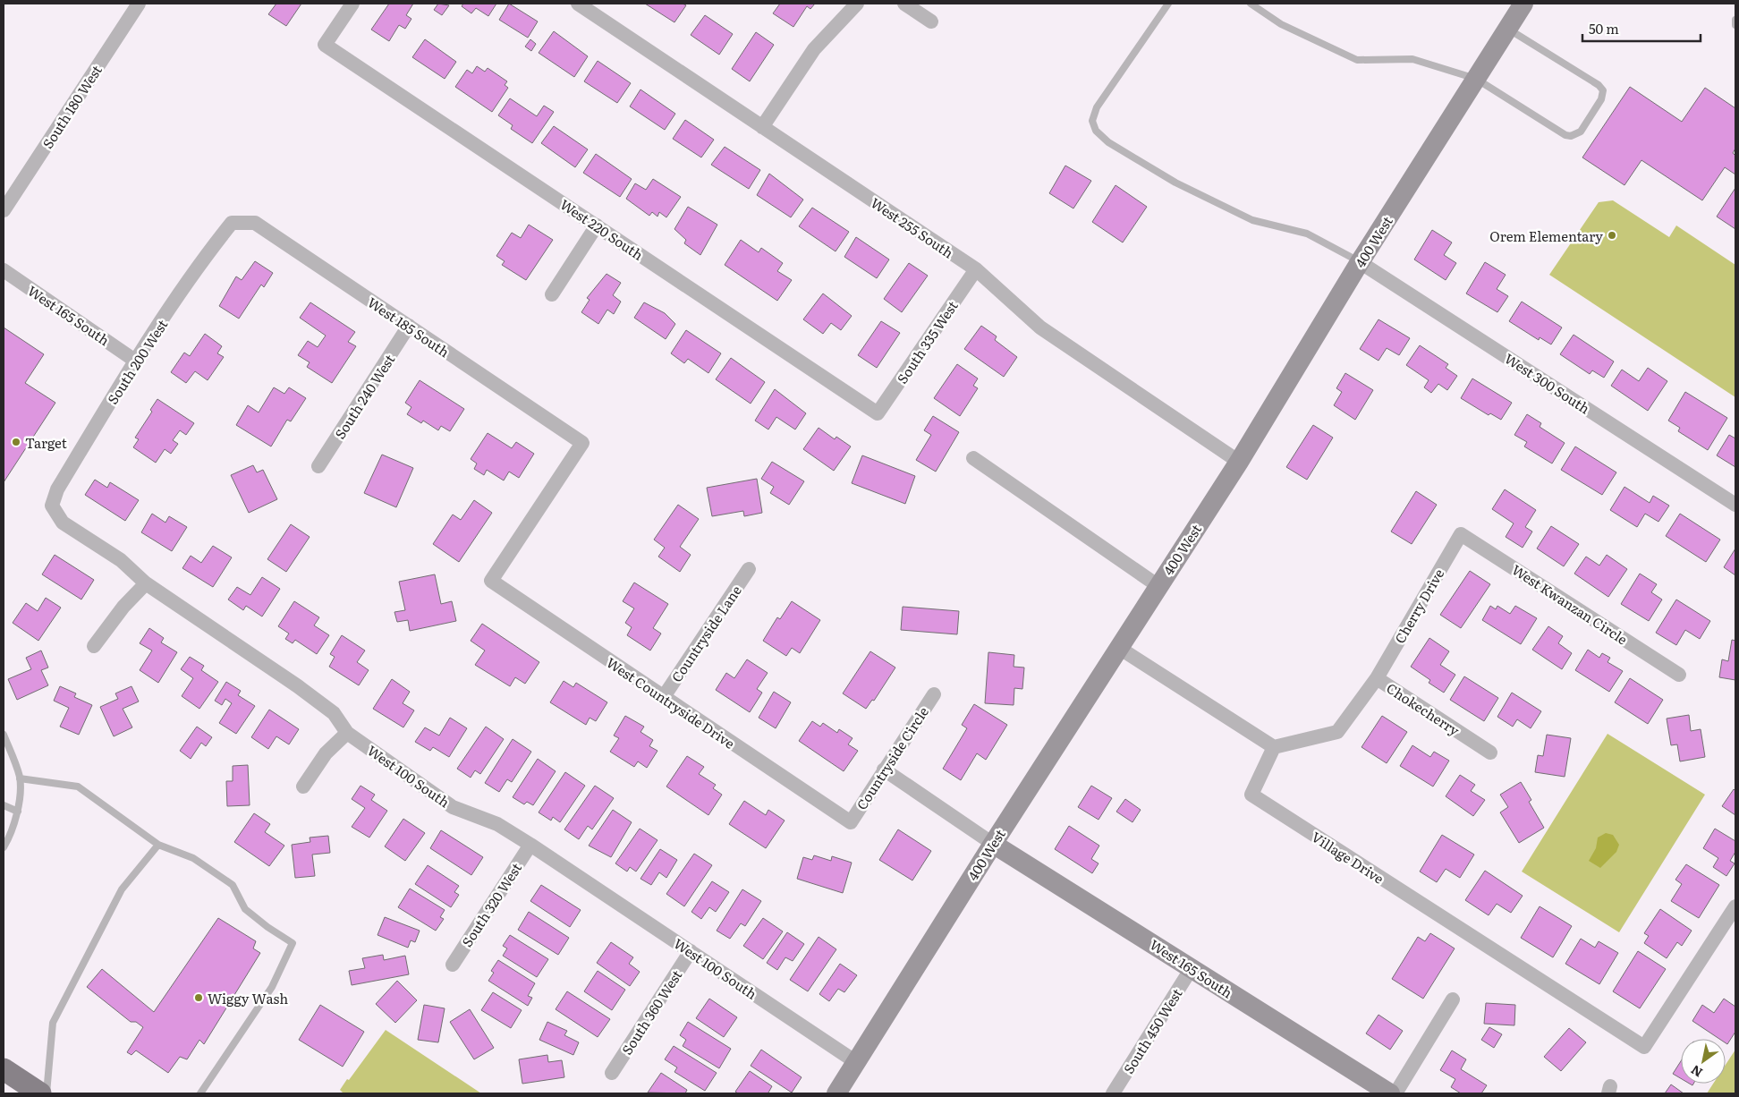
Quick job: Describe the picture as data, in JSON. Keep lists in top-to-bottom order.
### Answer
{
  "streets": {
    "main road": ["400 West", "West 165 South"],
    "street": [
      "South 180 West",
      "West 255 South",
      "West 220 South",
      "West 185 South",
      "South 335 West",
      "South 200 West",
      "West 300 South",
      "South 240 West",
      "West Kwanzan Circle",
      "Cherry Drive",
      "Countryside Lane",
      "West Countryside Drive",
      "Chokecherry",
      "Countryside Circle",
      "West 100 South",
      "Village Drive",
      "South 320 West",
      "South 360 West",
      "South 450 West"
    ]
  },
  "crossings": [
    ["West 255 South", "400 West"],
    ["West 255 South", "South 335 West"],
    ["West 220 South", "South 335 West"],
    ["400 West", "West 165 South"],
    ["400 West", "West 300 South"],
    ["400 West", "West 100 South"],
    ["West 165 South", "South 200 West"],
    ["West 165 South", "South 450 West"],
    ["West 185 South", "South 200 West"],
    ["West 185 South", "South 240 West"],
    ["West 185 South", "West Countryside Drive"],
    ["South 200 West", "West 100 South"],
    ["West Kwanzan Circle", "Cherry Drive"],
    ["Cherry Drive", "Chokecherry"],
    ["Countryside Lane", "West Countryside Drive"],
    ["West Countryside Drive", "Countryside Circle"],
    ["Chokecherry", "Village Drive"],
    ["West 100 South", "South 320 West"],
    ["West 100 South", "South 360 West"]
  ],
  "places": ["Orem Elementary", "Target", "Wiggy Wash"],
  "scale_bar": "50 m",
  "north": "bottom left"
}
